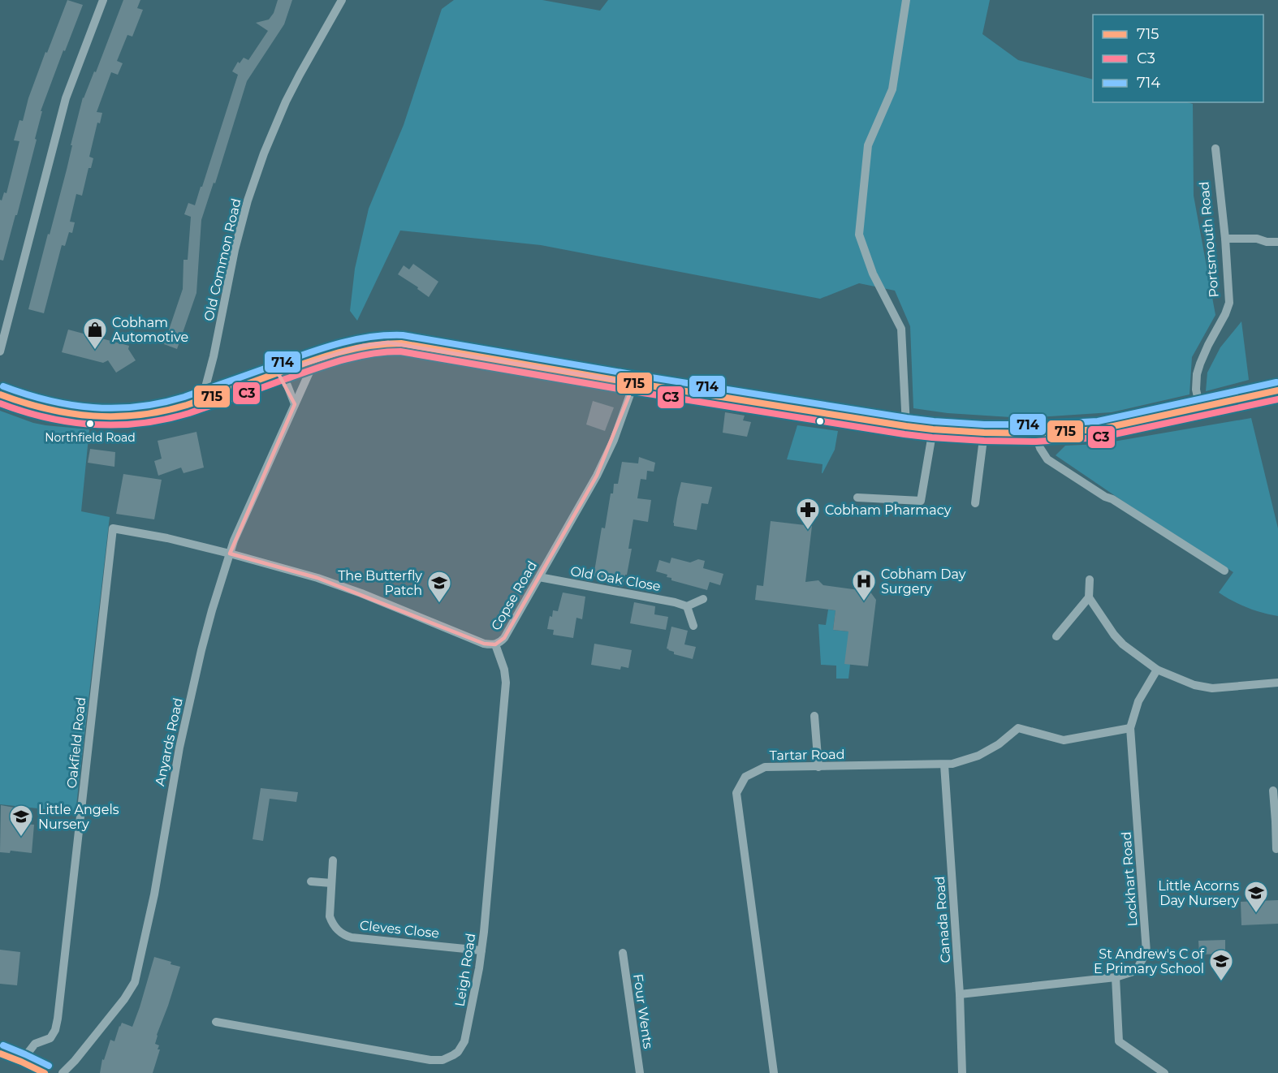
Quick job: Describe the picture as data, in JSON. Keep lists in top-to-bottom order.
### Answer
{
  "streets": {
    "street": [
      "Portsmouth Road",
      "Old Common Road",
      "Old Oak Close",
      "Copse Road",
      "Anyards Road",
      "Oakfield Road",
      "Tartar Road",
      "Lockhart Road",
      "Canada Road",
      "Cleves Close",
      "Leigh Road",
      "Four Wents"
    ]
  },
  "crossings": [
    ["Old Oak Close", "Copse Road"],
    ["Copse Road", "Anyards Road"],
    ["Copse Road", "Oakfield Road"],
    ["Copse Road", "Leigh Road"],
    ["Anyards Road", "Oakfield Road"],
    ["Tartar Road", "Lockhart Road"],
    ["Tartar Road", "Canada Road"],
    ["Lockhart Road", "Canada Road"],
    ["Cleves Close", "Leigh Road"]
  ],
  "places": {
    "shop": ["Cobham Automotive"],
    "other": ["Northfield Road"],
    "pharmacy": ["Cobham Pharmacy"],
    "hospital": ["Cobham Day Surgery"],
    "school or university": [
      "The Butterfly Patch",
      "Little Angels Nursery",
      "Little Acorns Day Nursery",
      "St Andrew's C of E Primary School"
    ]
  },
  "lines": ["transit line 714", "transit line 715", "transit line C3"],
  "legend": ["715", "C3", "714"]
}
